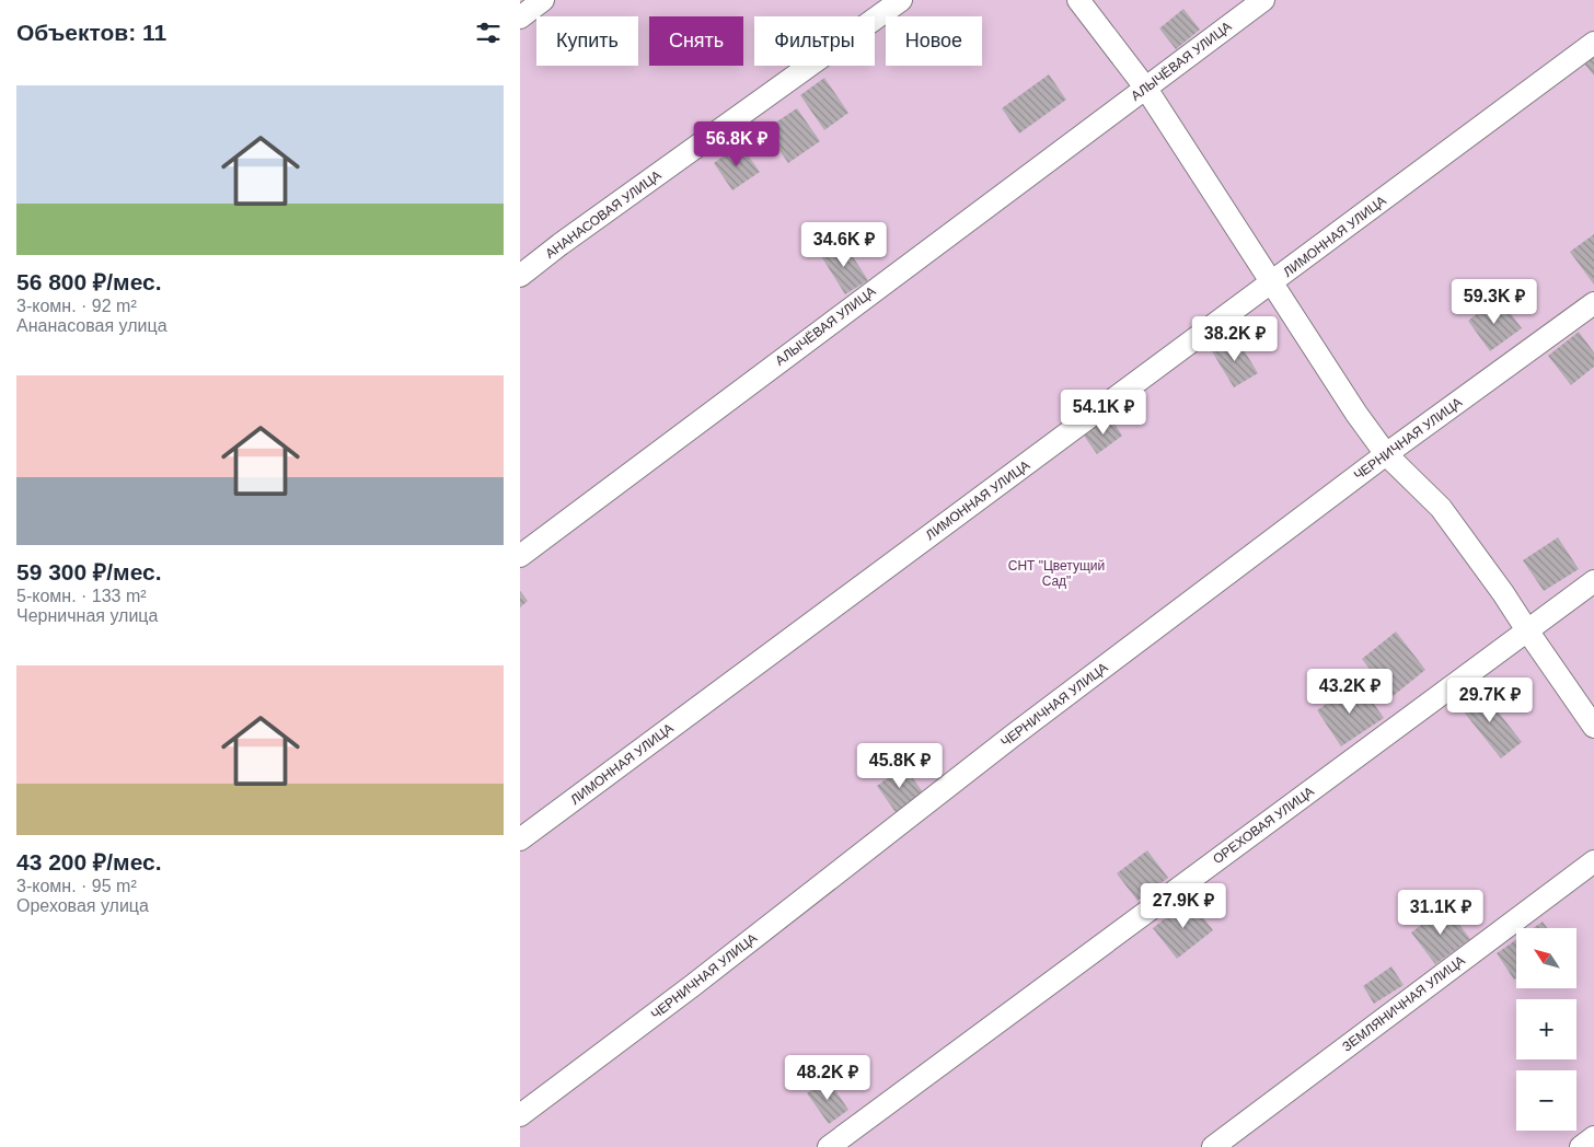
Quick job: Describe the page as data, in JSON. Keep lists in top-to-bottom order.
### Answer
{
  "streets": {
    "street": [
      "АЛЫЧЁВАЯ УЛИЦА",
      "АНАНАСОВАЯ УЛИЦА",
      "ЛИМОННАЯ УЛИЦА",
      "ЧЕРНИЧНАЯ УЛИЦА",
      "ОРЕХОВАЯ УЛИЦА",
      "ЗЕМЛЯНИЧНАЯ УЛИЦА"
    ]
  },
  "parks": ["СНТ \"Цветущий Сад\""],
  "north": "top left",
  "page": {
    "heading": "Объектов: 11",
    "chip": [
      "Купить",
      "Снять",
      "Фильтры",
      "Новое"
    ],
    "list": [
      {
        "name": "56 800 ₽/мес.",
        "note": "3-комн. · 92 m² · Ананасовая улица"
      },
      {
        "name": "59 300 ₽/мес.",
        "note": "5-комн. · 133 m² · Черничная улица"
      },
      {
        "name": "43 200 ₽/мес.",
        "note": "3-комн. · 95 m² · Ореховая улица"
      }
    ],
    "price": [
      "56.8K ₽",
      "34.6K ₽",
      "59.3K ₽",
      "38.2K ₽",
      "54.1K ₽",
      "43.2K ₽",
      "29.7K ₽",
      "45.8K ₽",
      "27.9K ₽",
      "31.1K ₽",
      "48.2K ₽"
    ],
    "map_buttons": ["+", "−"]
  }
}
